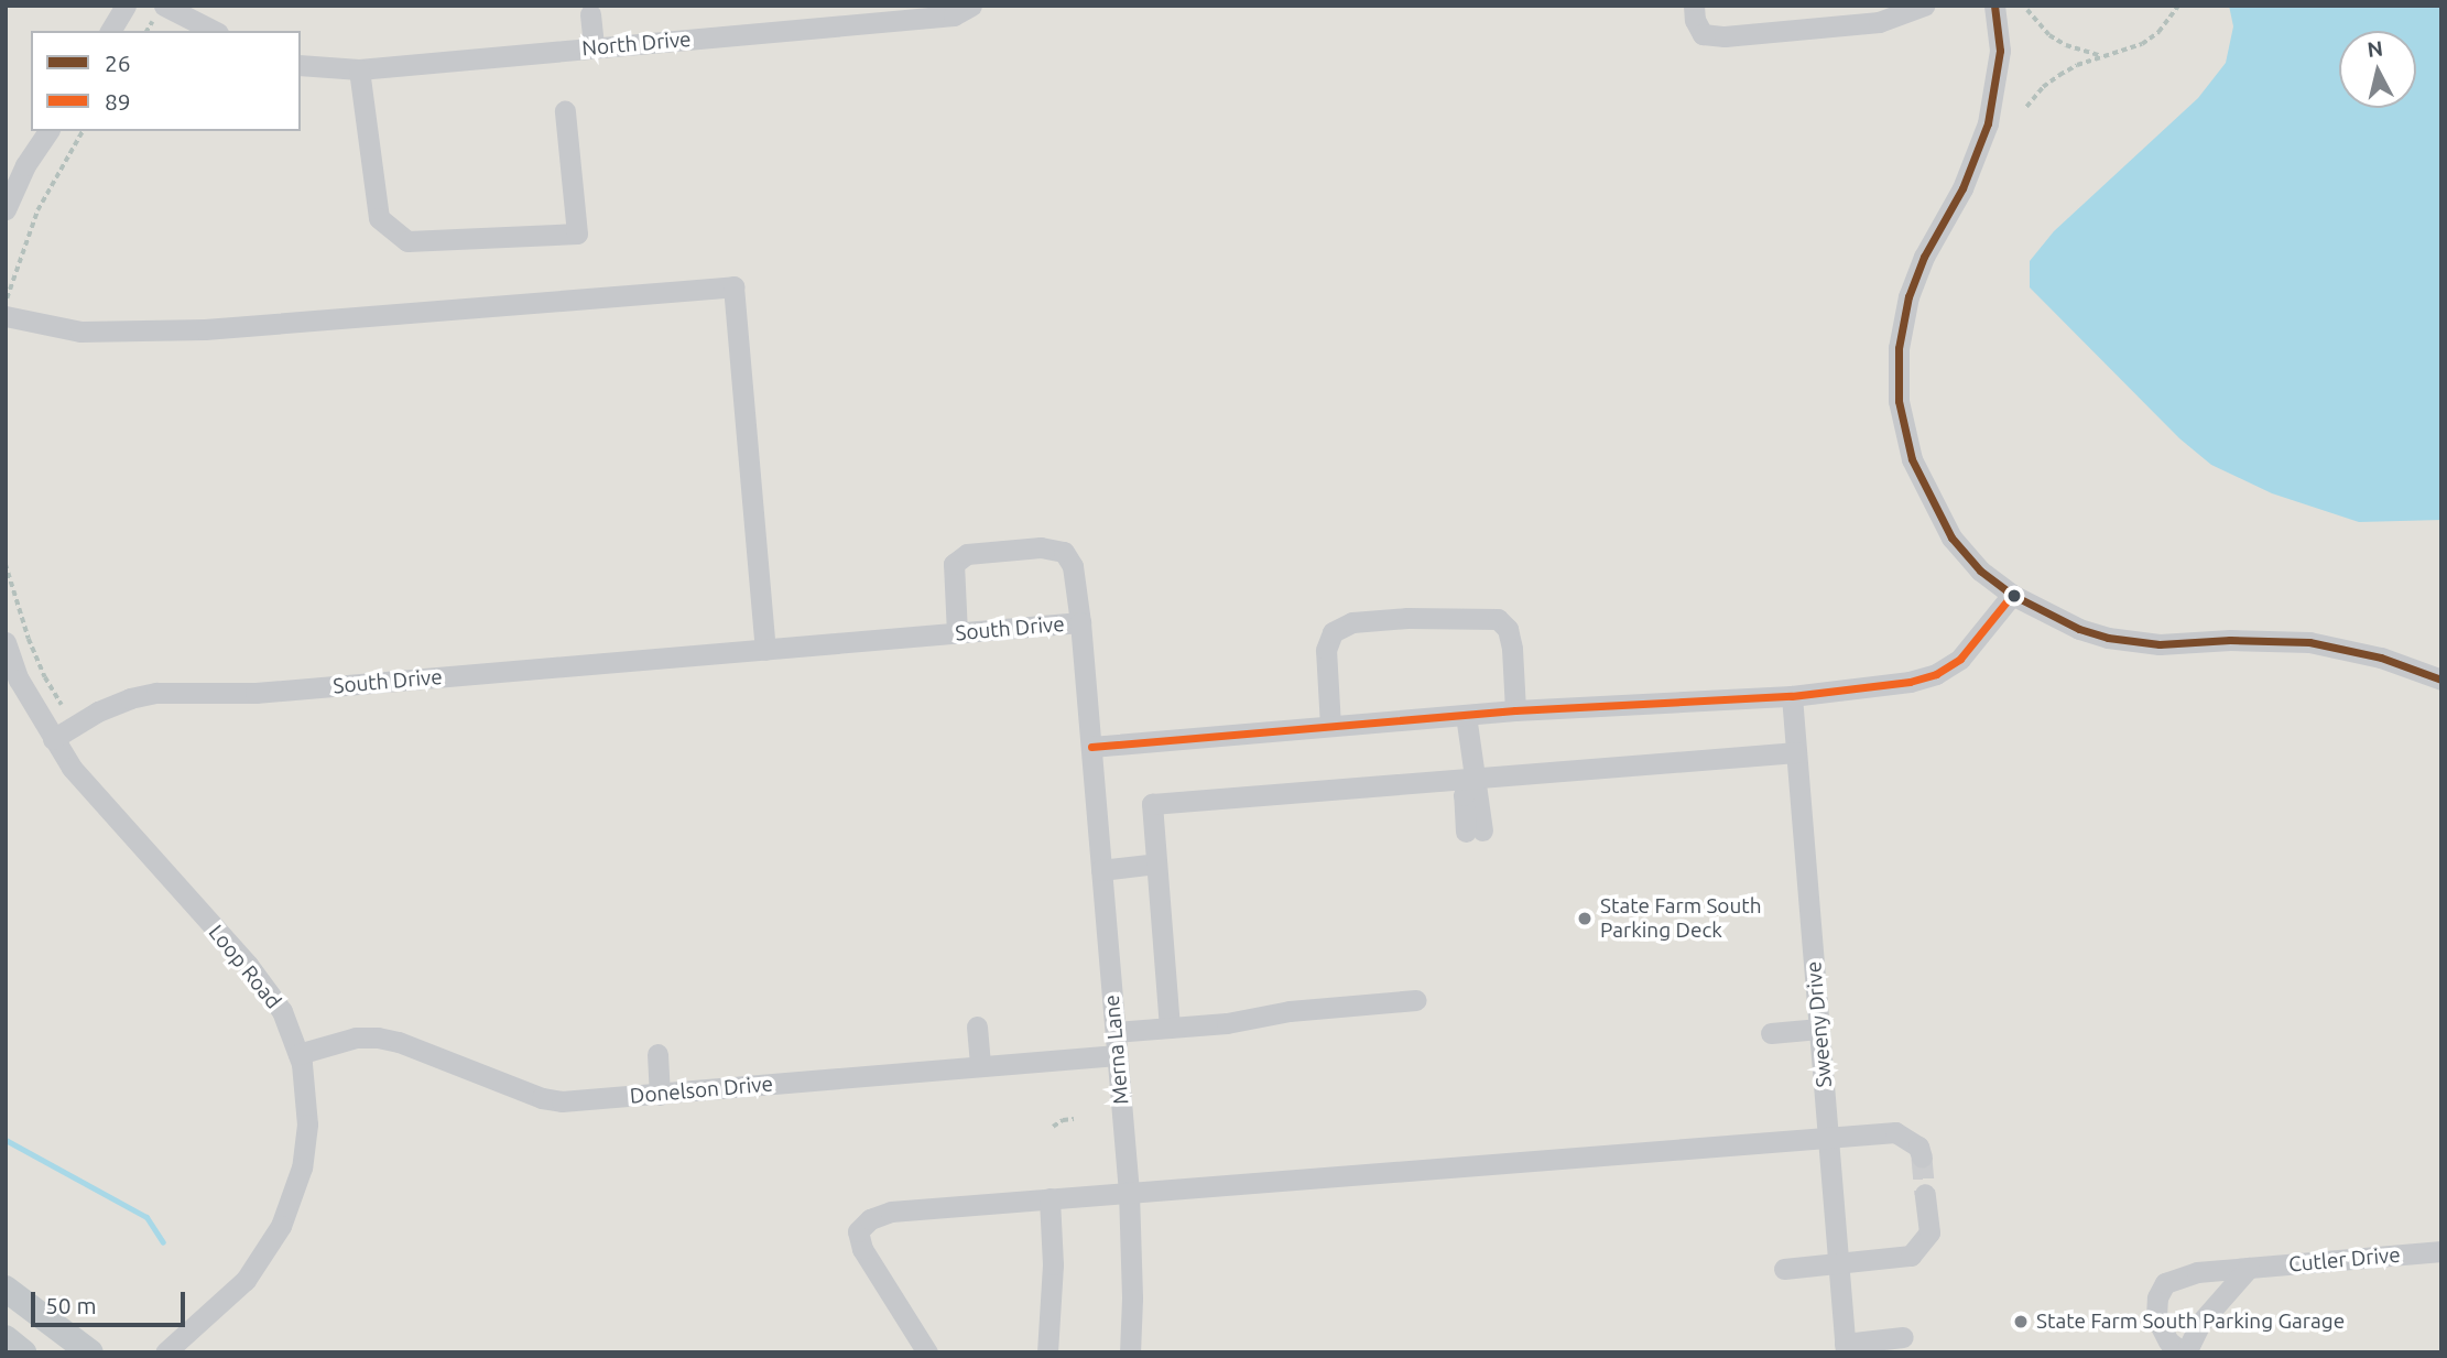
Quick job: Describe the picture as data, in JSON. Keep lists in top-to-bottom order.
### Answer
{
  "streets": {
    "street": [
      "North Drive",
      "South Drive",
      "Loop Road",
      "Sweeny Drive",
      "Merna Lane",
      "Donelson Drive",
      "Cutler Drive"
    ]
  },
  "crossings": [
    ["South Drive", "Loop Road"],
    ["South Drive", "Merna Lane"],
    ["Loop Road", "Donelson Drive"],
    ["Merna Lane", "Donelson Drive"]
  ],
  "places": ["State Farm South Parking Deck", "State Farm South Parking Garage"],
  "lines": ["transit line 26", "transit line 89"],
  "legend": ["26", "89"],
  "scale_bar": "50 m",
  "north": "top"
}
